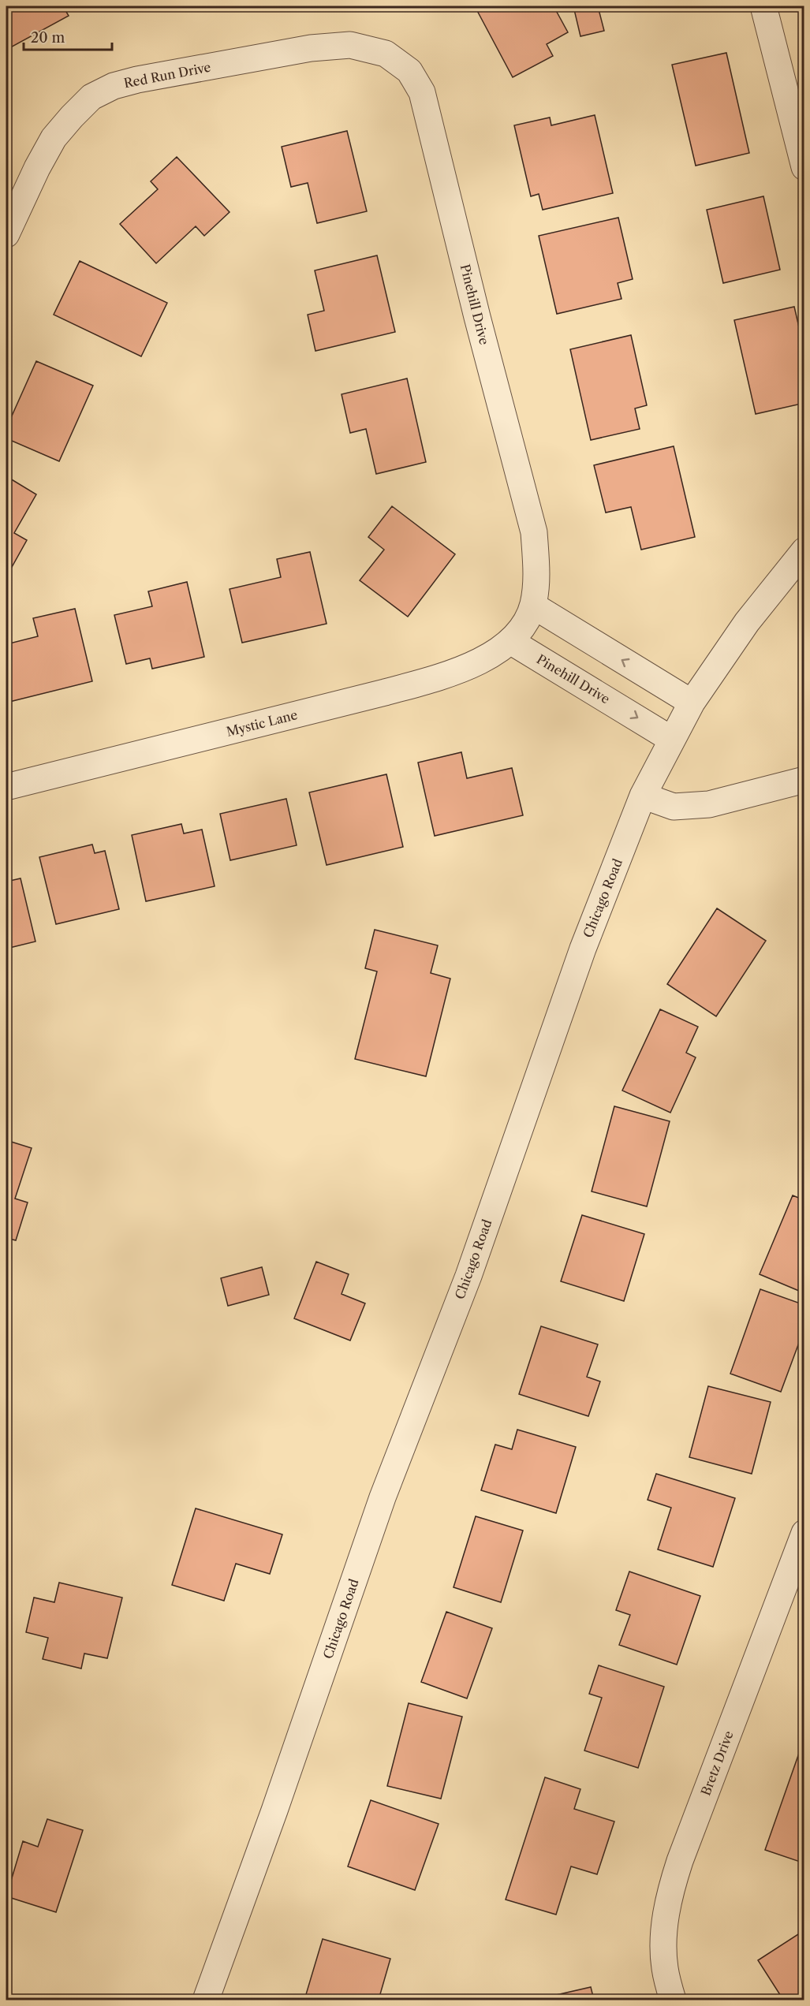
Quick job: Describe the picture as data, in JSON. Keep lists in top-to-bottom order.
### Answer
{
  "streets": {
    "street": [
      "Red Run Drive",
      "Pinehill Drive",
      "Mystic Lane",
      "Chicago Road",
      "Bretz Drive"
    ]
  },
  "crossings": [
    ["Red Run Drive", "Pinehill Drive"],
    ["Pinehill Drive", "Mystic Lane"],
    ["Pinehill Drive", "Chicago Road"]
  ],
  "scale_bar": "20 m"
}
